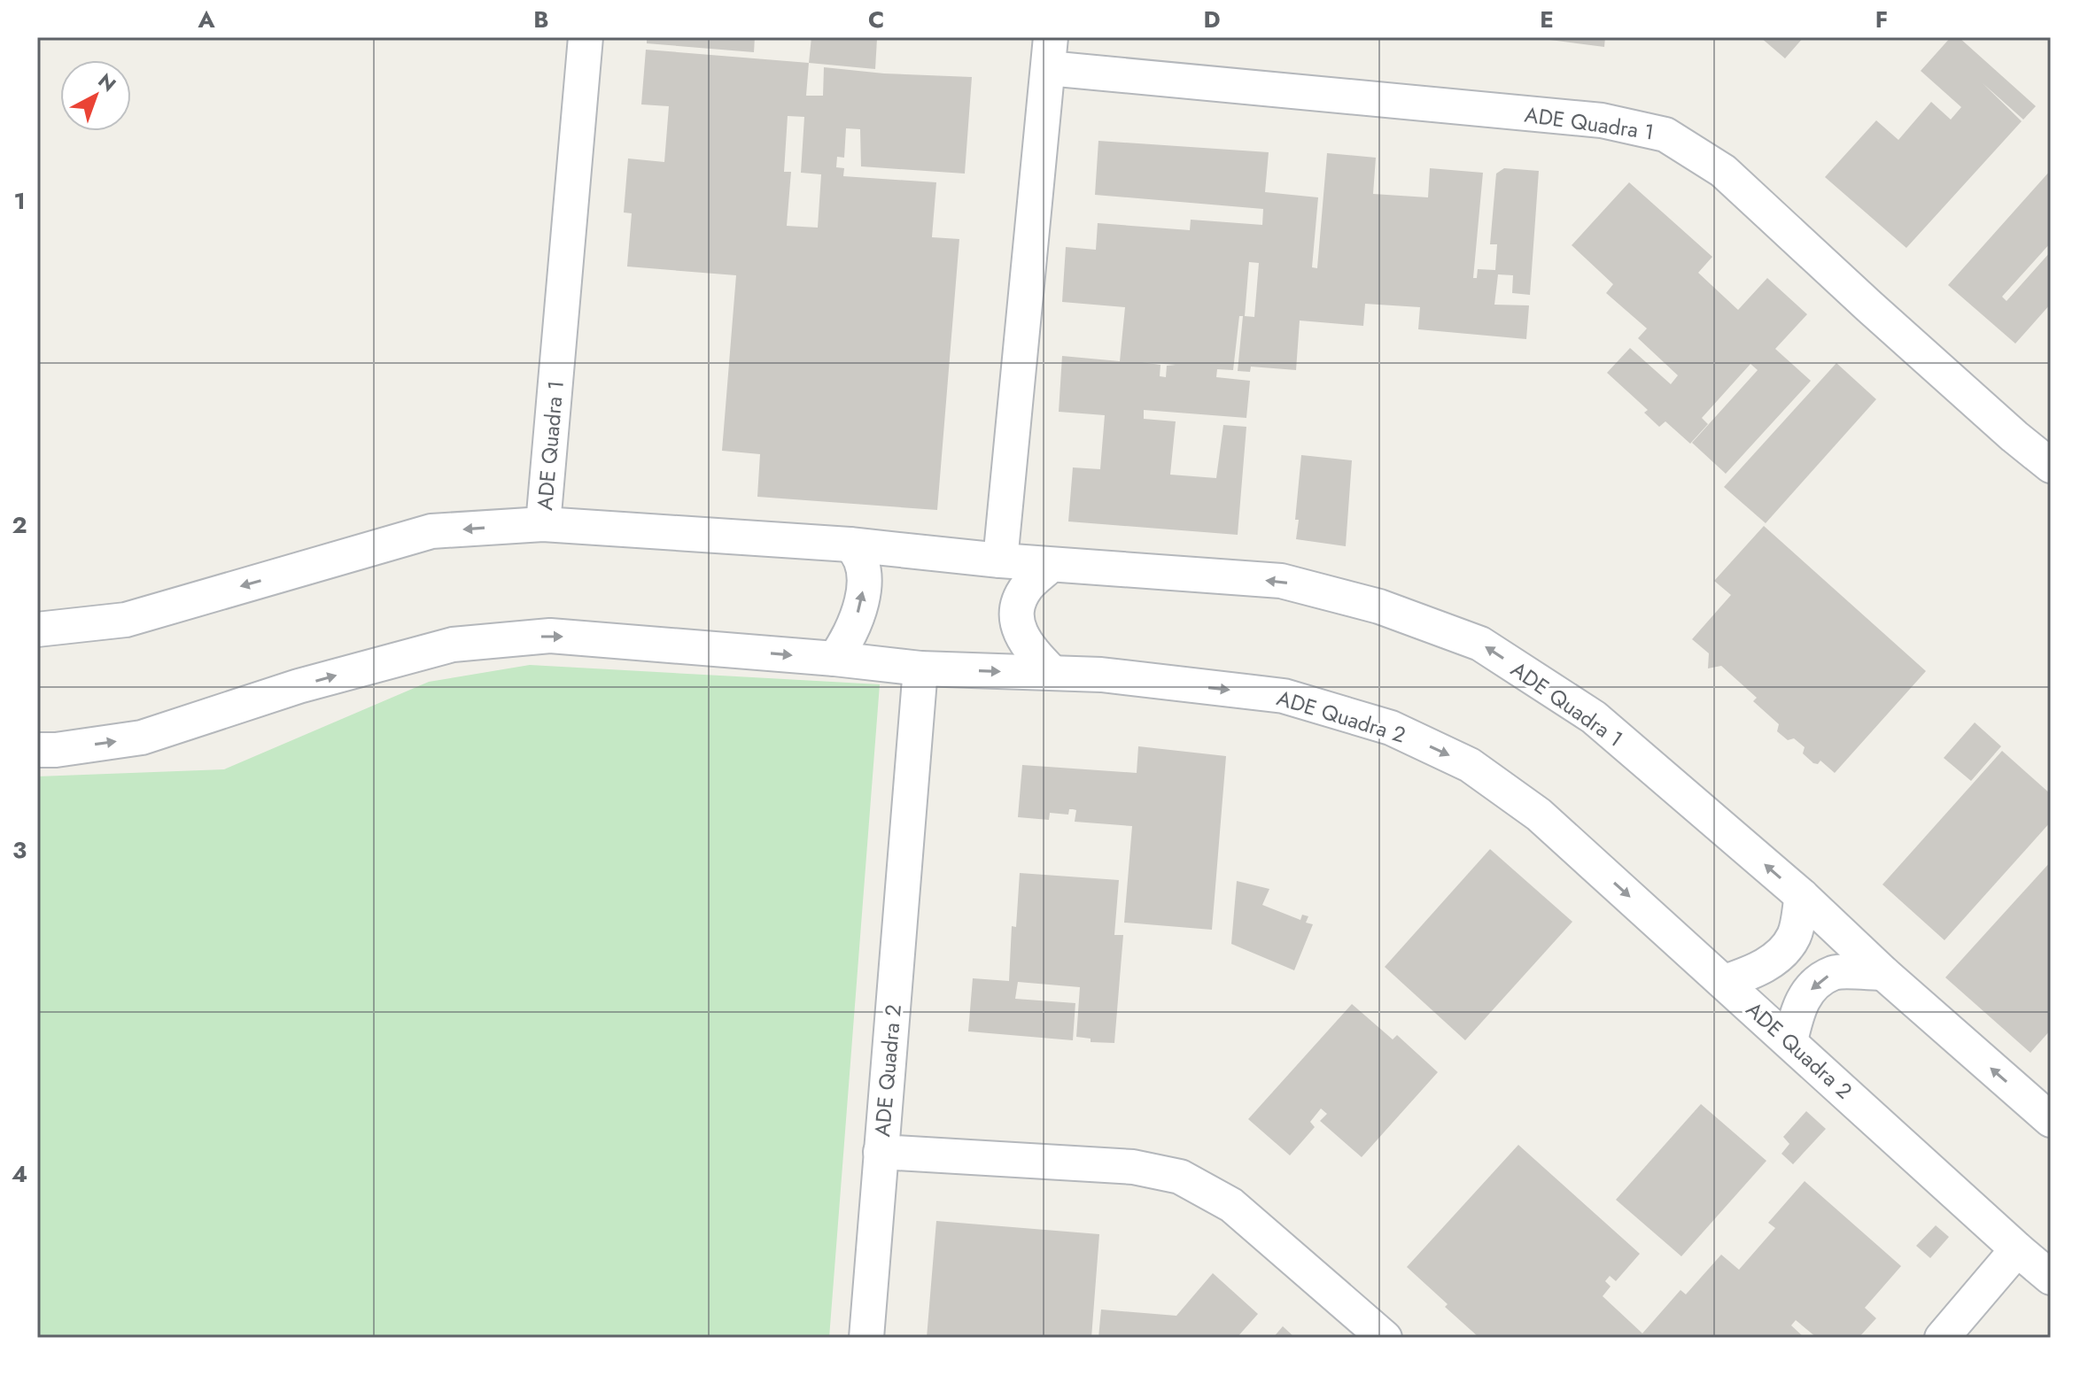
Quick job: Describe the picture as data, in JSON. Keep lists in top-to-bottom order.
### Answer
{
  "streets": {
    "street": ["ADE Quadra 1", "ADE Quadra 2"]
  },
  "north": "top right",
  "grid": {
    "columns": [
      "A",
      "B",
      "C",
      "D",
      "E",
      "F"
    ],
    "rows": [
      "1",
      "2",
      "3",
      "4"
    ]
  }
}
